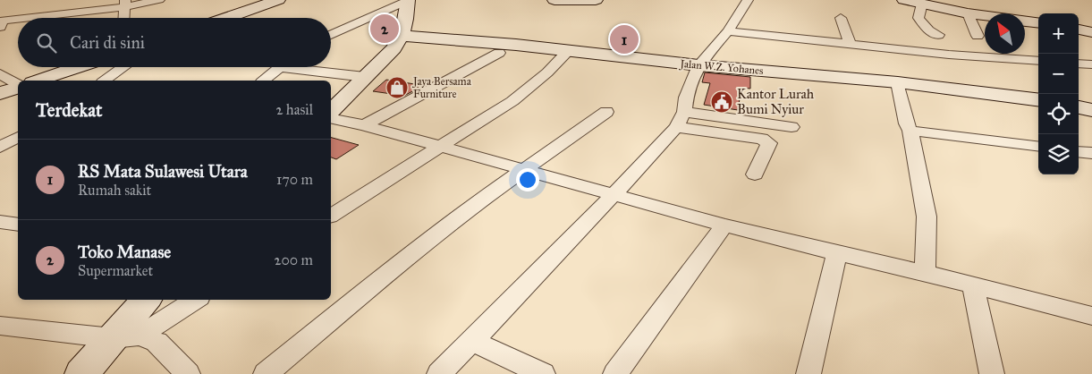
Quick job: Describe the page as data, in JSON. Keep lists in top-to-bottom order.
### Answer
{
  "streets": {
    "street": ["Jalan W.Z. Yohanes"]
  },
  "places": {
    "shop": ["Jaya Bersama Furniture"],
    "public building": ["Kantor Lurah Bumi Nyiur"]
  },
  "north": "top left",
  "page": {
    "pins": ["2", "1"],
    "map_buttons": ["+", "−"],
    "search": "Cari di sini",
    "heading": ["Terdekat", "2 hasil"],
    "list": [
      {
        "mark": "1",
        "name": "RS Mata Sulawesi Utara",
        "note": "Rumah sakit",
        "value": "170 m"
      },
      {
        "mark": "2",
        "name": "Toko Manase",
        "note": "Supermarket",
        "value": "200 m"
      }
    ]
  }
}
